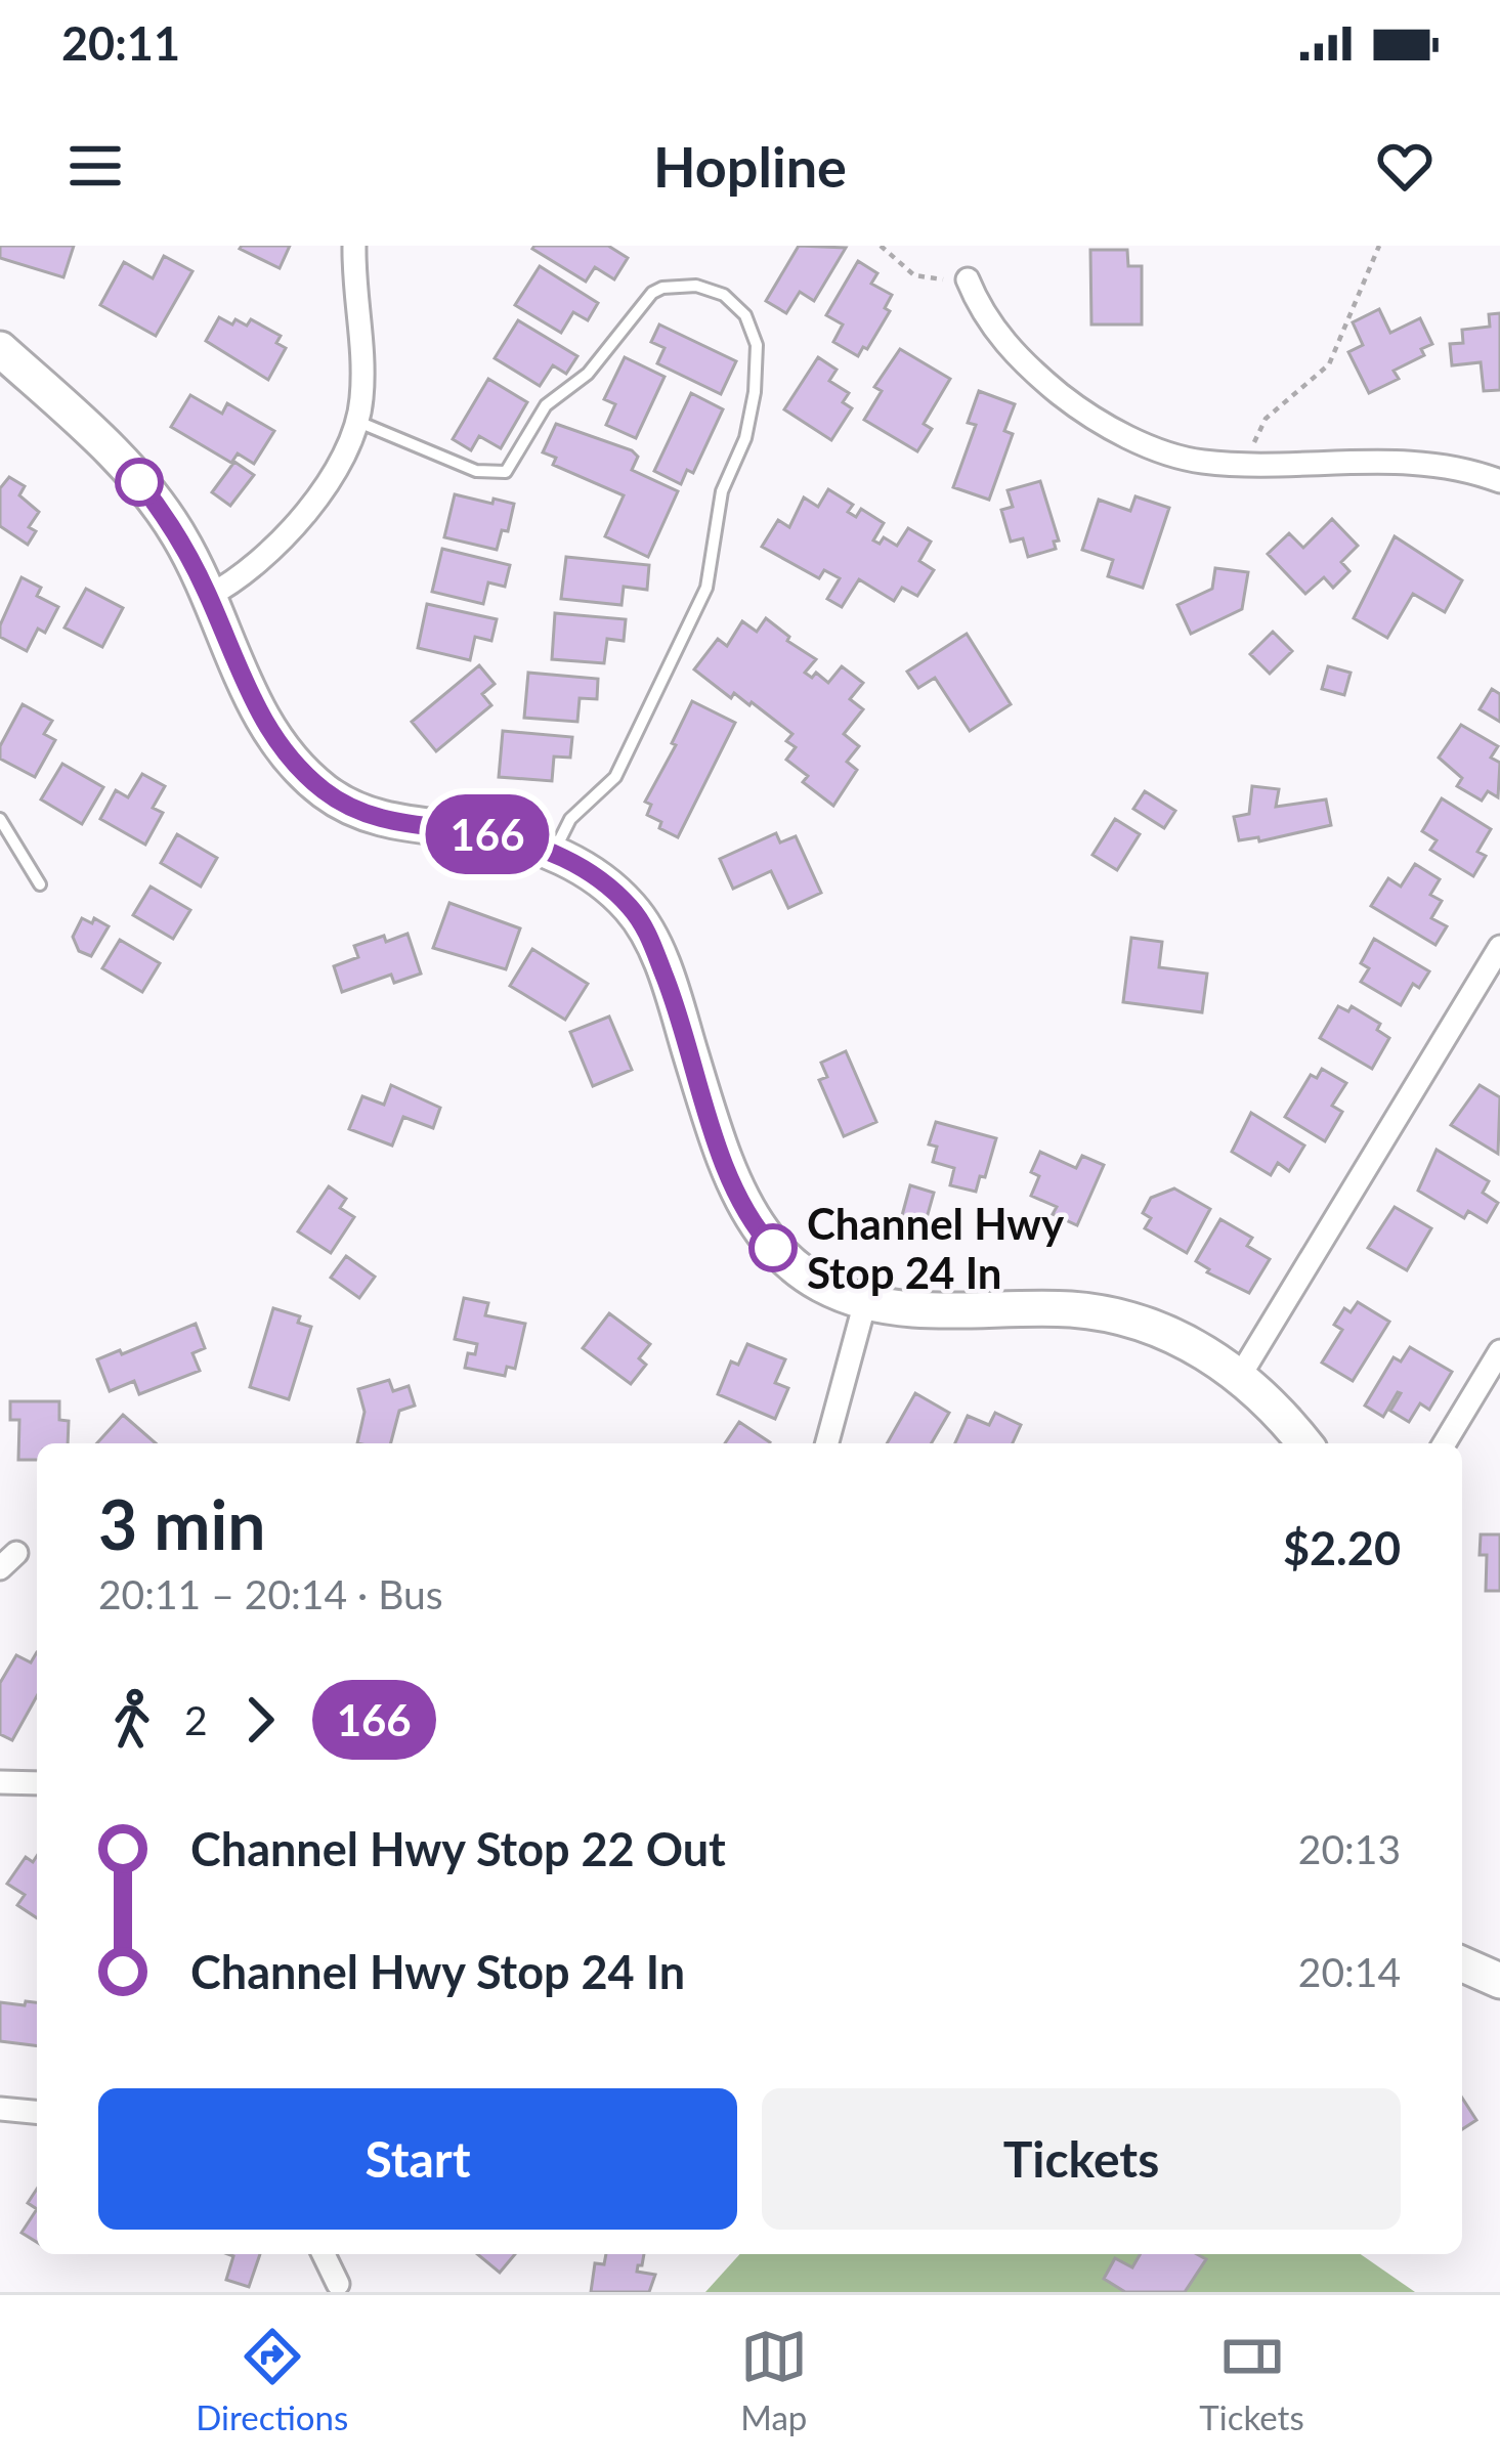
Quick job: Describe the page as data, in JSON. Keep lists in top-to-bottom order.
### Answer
{
  "places": ["Channel Hwy Stop 24 In"],
  "lines": ["bus line 166"],
  "page": {
    "status": "20:11",
    "header": "Hopline",
    "on_map": "166",
    "heading": ["3 min", "20:11 – 20:14 · Bus", "$2.20"],
    "legs": ["2", "166"],
    "list": [
      {
        "name": "Channel Hwy Stop 22 Out",
        "value": "20:13"
      },
      {
        "name": "Channel Hwy Stop 24 In",
        "value": "20:14"
      }
    ],
    "buttons": ["Start", "Tickets"],
    "tabs": ["Directions", "Map", "Tickets"]
  }
}
